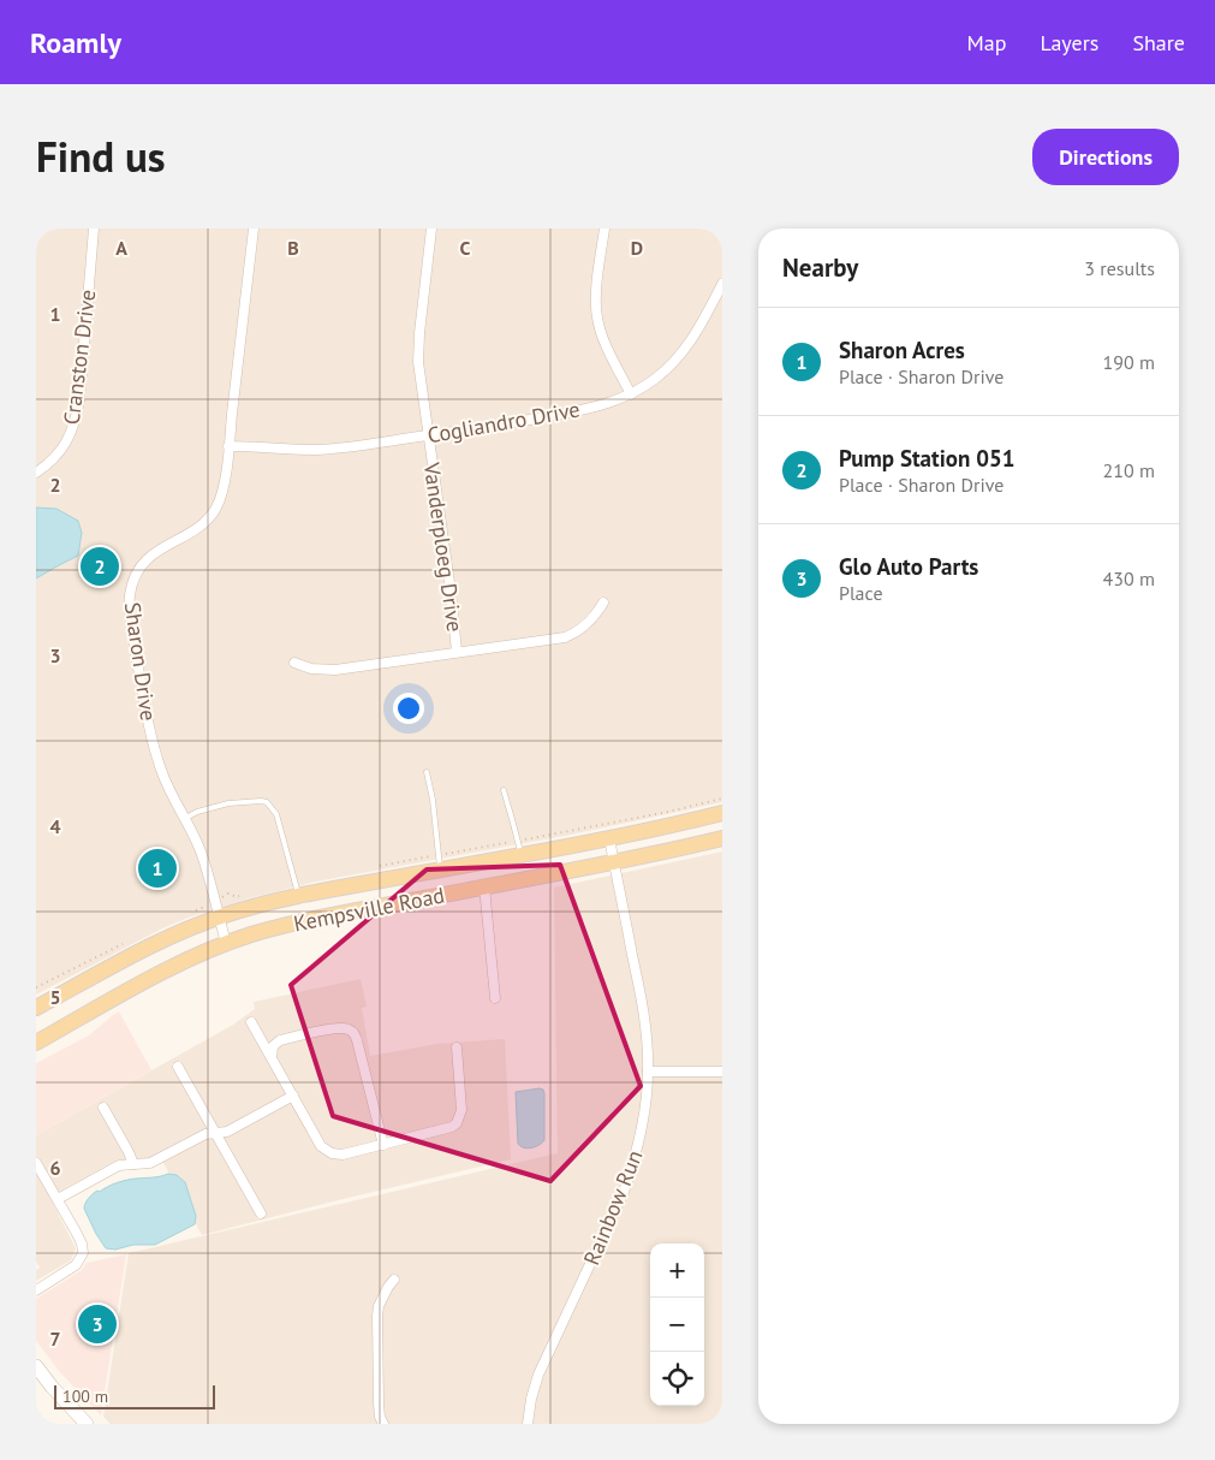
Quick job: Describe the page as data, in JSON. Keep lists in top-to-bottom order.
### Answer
{
  "streets": {
    "main road": ["Kempsville Road"],
    "street": [
      "Cranston Drive",
      "Cogliandro Drive",
      "Vanderploeg Drive",
      "Sharon Drive",
      "Rainbow Run"
    ]
  },
  "crossings": [
    ["Cogliandro Drive", "Vanderploeg Drive"],
    ["Cogliandro Drive", "Sharon Drive"],
    ["Sharon Drive", "Kempsville Road"],
    ["Kempsville Road", "Rainbow Run"]
  ],
  "scale_bar": "100 m",
  "page": {
    "header": "Roamly",
    "nav": ["Map", "Layers", "Share"],
    "title": "Find us",
    "buttons": "Directions",
    "heading": ["Nearby", "3 results"],
    "list": [
      {
        "mark": "1",
        "name": "Sharon Acres",
        "note": "Place · Sharon Drive",
        "value": "190 m"
      },
      {
        "mark": "2",
        "name": "Pump Station 051",
        "note": "Place · Sharon Drive",
        "value": "210 m"
      },
      {
        "mark": "3",
        "name": "Glo Auto Parts",
        "note": "Place",
        "value": "430 m"
      }
    ],
    "pins": ["2", "1", "3"],
    "map_buttons": ["+", "−"],
    "scale": "100 m"
  },
  "grid": {
    "columns": [
      "A",
      "B",
      "C",
      "D"
    ],
    "rows": [
      "1",
      "2",
      "3",
      "4",
      "5",
      "6",
      "7"
    ]
  }
}
